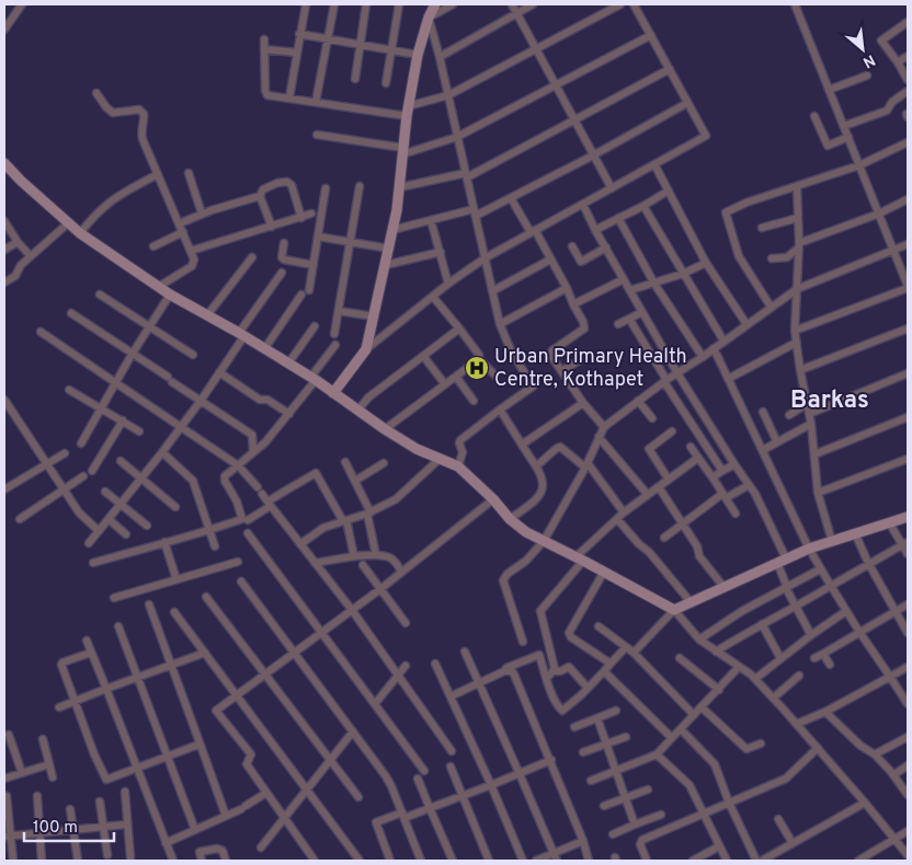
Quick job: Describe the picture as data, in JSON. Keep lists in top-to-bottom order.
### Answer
{
  "districts": ["Barkas"],
  "places": {
    "hospital": ["Urban Primary Health Centre, Kothapet"]
  },
  "scale_bar": "100 m",
  "north": "bottom right"
}
